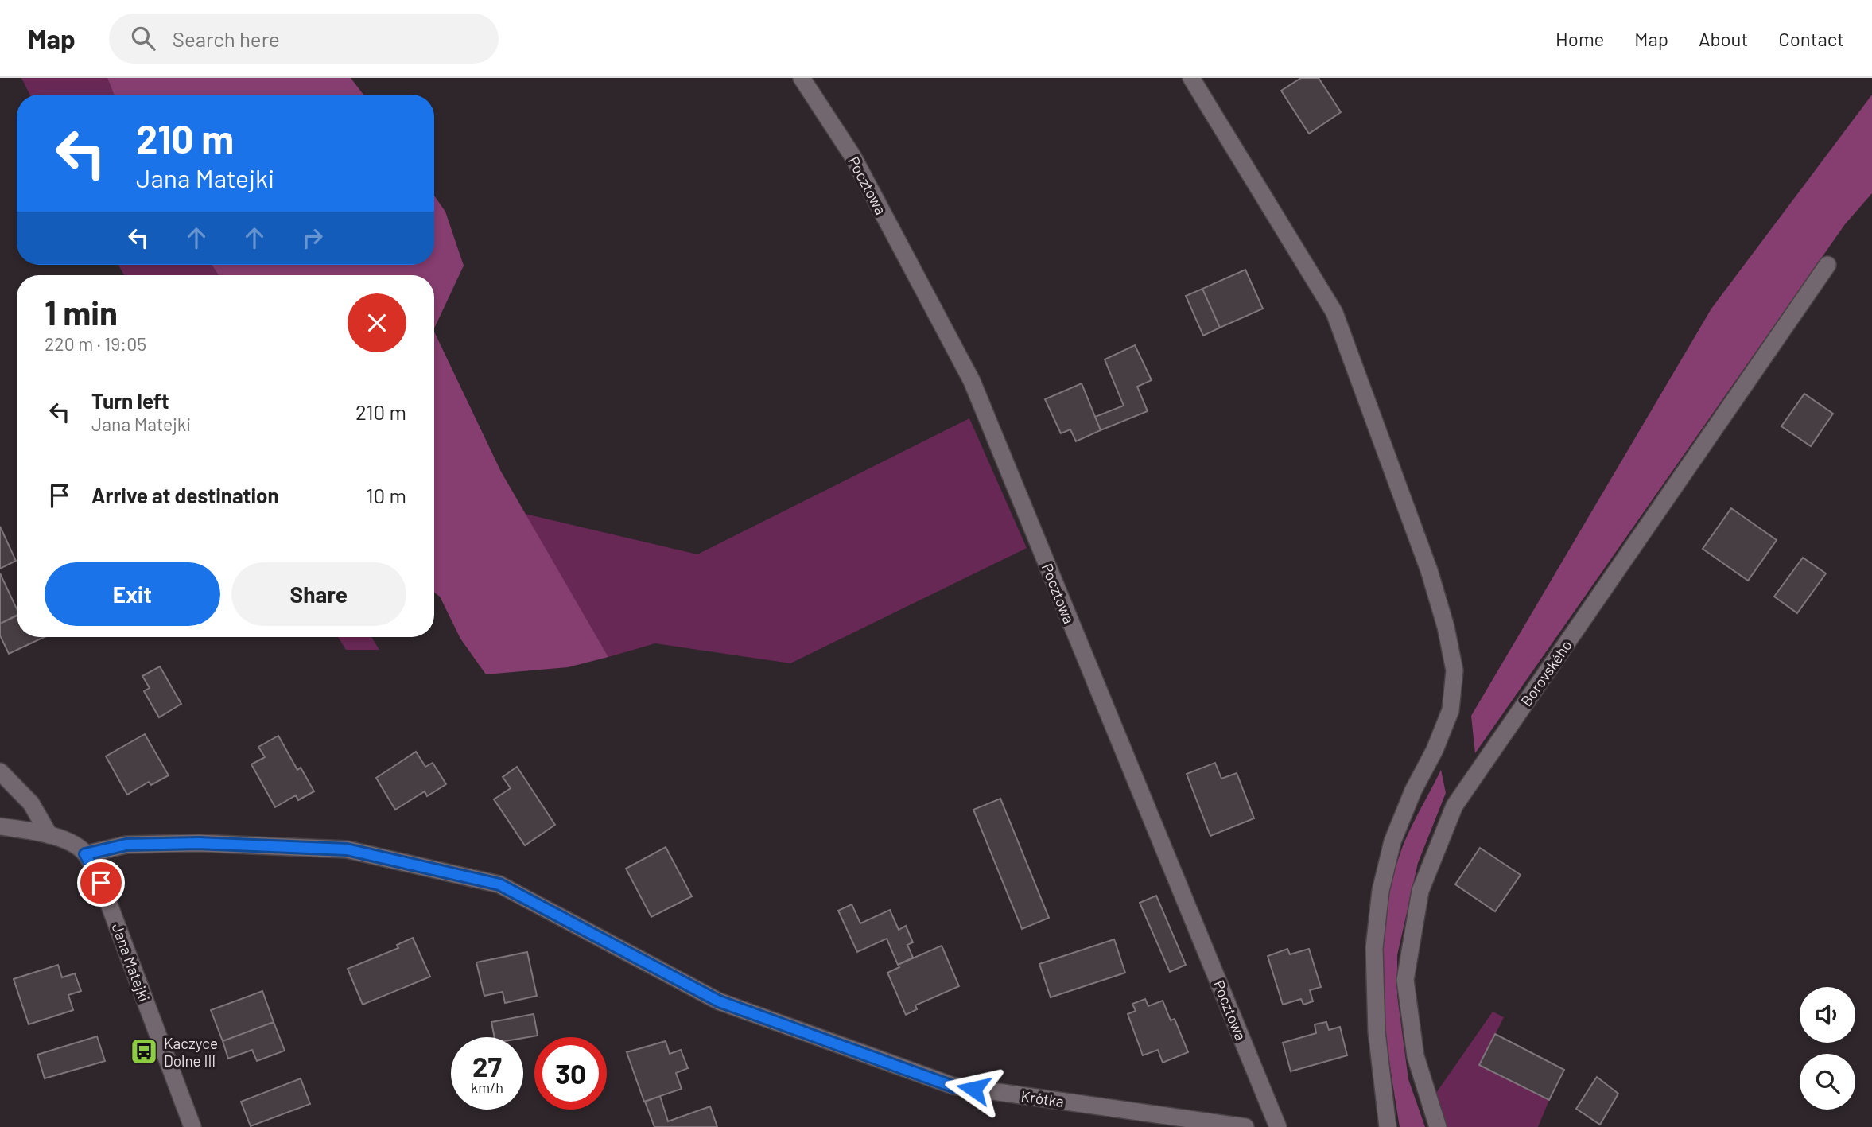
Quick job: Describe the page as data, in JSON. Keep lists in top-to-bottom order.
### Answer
{
  "streets": {
    "street": [
      "Pocztowa",
      "Borovského",
      "Jana Matejki",
      "Krótka"
    ]
  },
  "crossings": [
    ["Jana Matejki", "Krótka"]
  ],
  "places": {
    "bus stop": ["Kaczyce Dolne III"]
  },
  "page": {
    "header": "Map",
    "search": "Search here",
    "nav": [
      "Home",
      "Map",
      "About",
      "Contact"
    ],
    "turn": ["210 m", "Jana Matejki"],
    "heading": ["1 min", "220 m · 19:05"],
    "list": [
      {
        "name": "Turn left",
        "note": "Jana Matejki",
        "value": "210 m"
      },
      {
        "name": "Arrive at destination",
        "value": "10 m"
      }
    ],
    "buttons": ["Exit", "Share"],
    "speed": "27 km/h",
    "limit": "30"
  }
}
